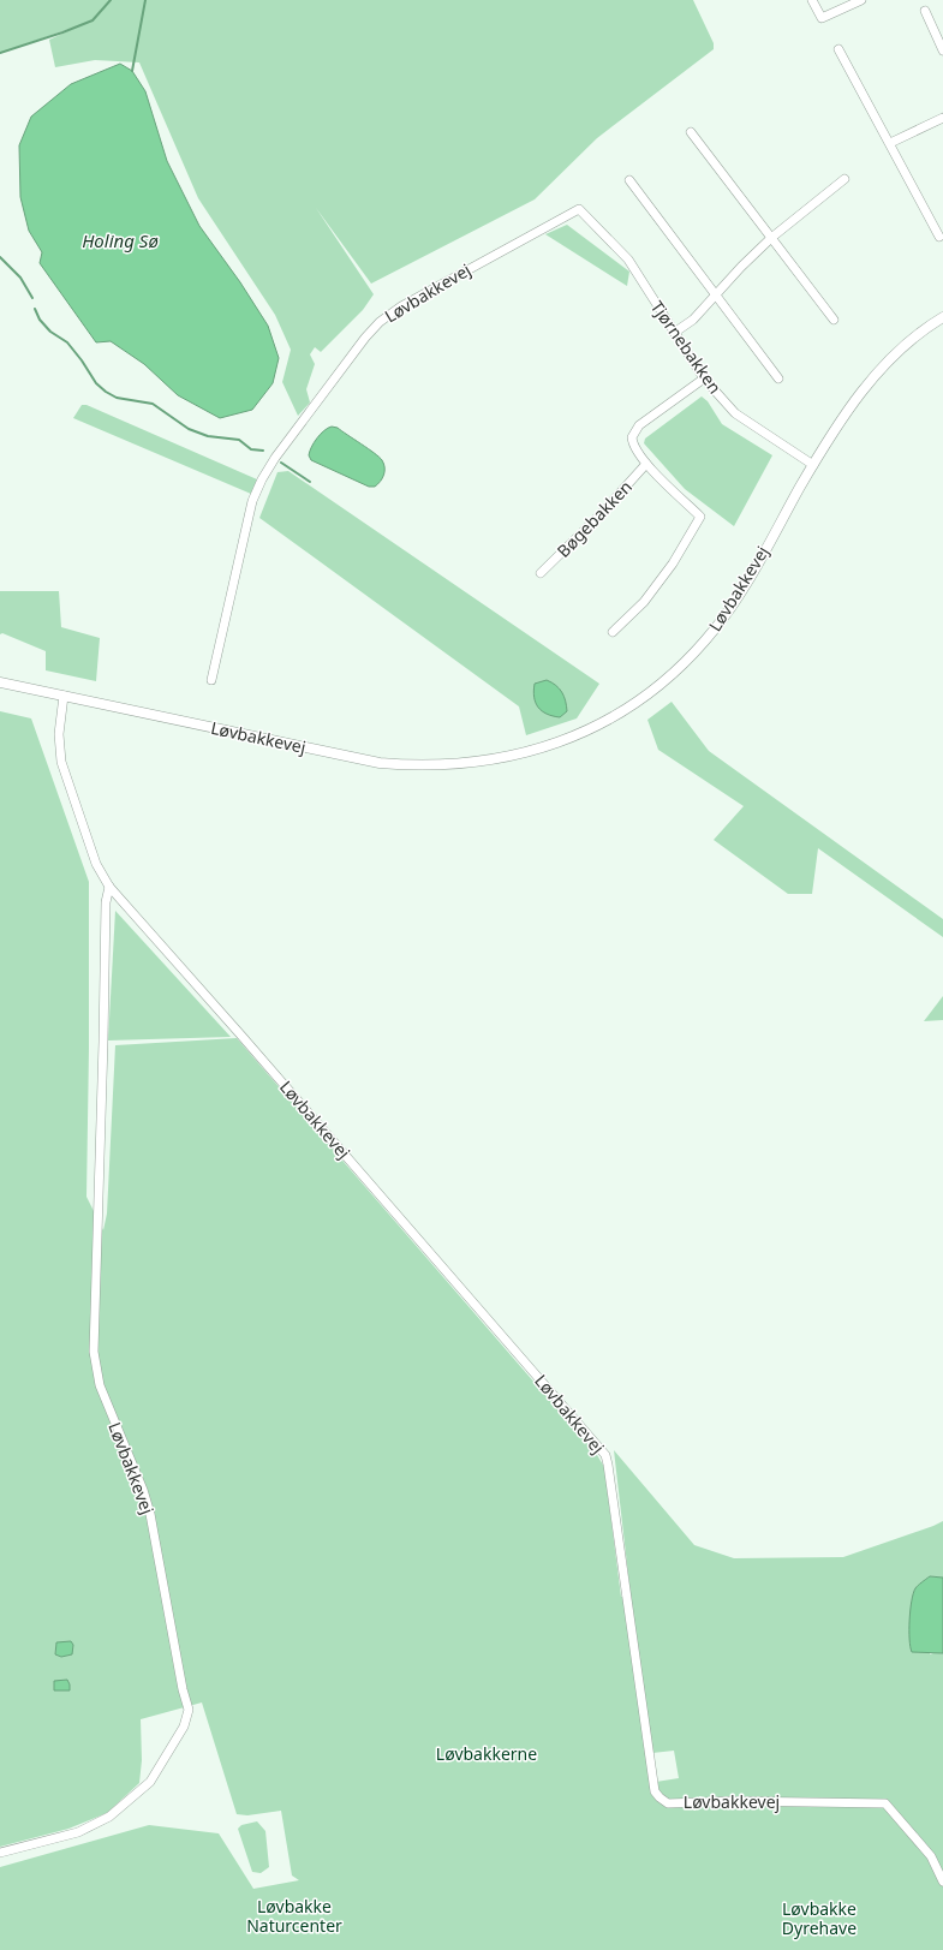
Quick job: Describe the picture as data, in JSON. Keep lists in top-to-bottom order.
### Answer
{
  "streets": {
    "street": ["Løvbakkevej", "Tjørnebakken", "Bøgebakken"]
  },
  "crossings": [
    ["Løvbakkevej", "Tjørnebakken"]
  ],
  "water": ["Holing Sø"],
  "parks": ["Løvbakkerne", "Løvbakke Naturcenter", "Løvbakke Dyrehave"]
}
